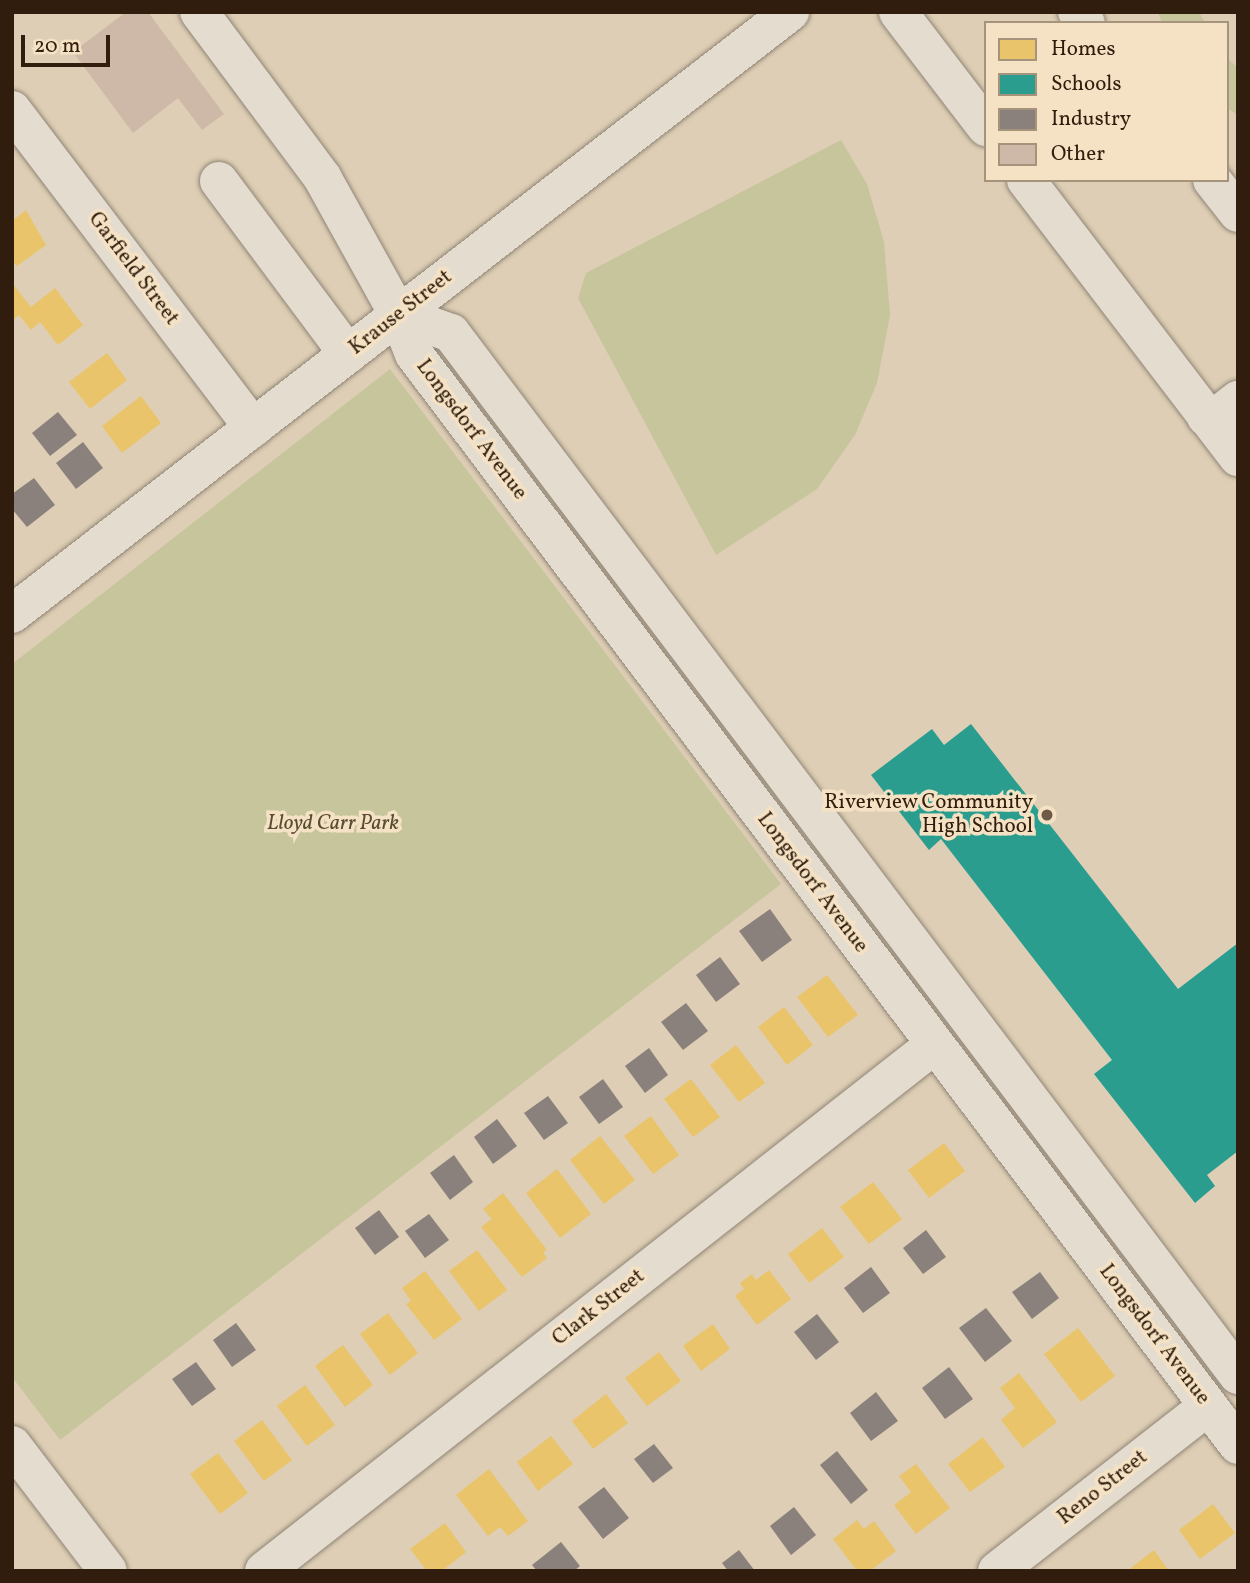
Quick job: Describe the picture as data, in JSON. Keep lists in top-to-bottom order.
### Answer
{
  "streets": {
    "street": [
      "Garfield Street",
      "Krause Street",
      "Longsdorf Avenue",
      "Clark Street",
      "Reno Street"
    ]
  },
  "crossings": [
    ["Garfield Street", "Krause Street"],
    ["Krause Street", "Longsdorf Avenue"],
    ["Longsdorf Avenue", "Clark Street"],
    ["Longsdorf Avenue", "Reno Street"]
  ],
  "parks": ["Lloyd Carr Park"],
  "places": ["Riverview Community High School"],
  "legend": [
    "Homes",
    "Schools",
    "Industry",
    "Other"
  ],
  "scale_bar": "20 m"
}
